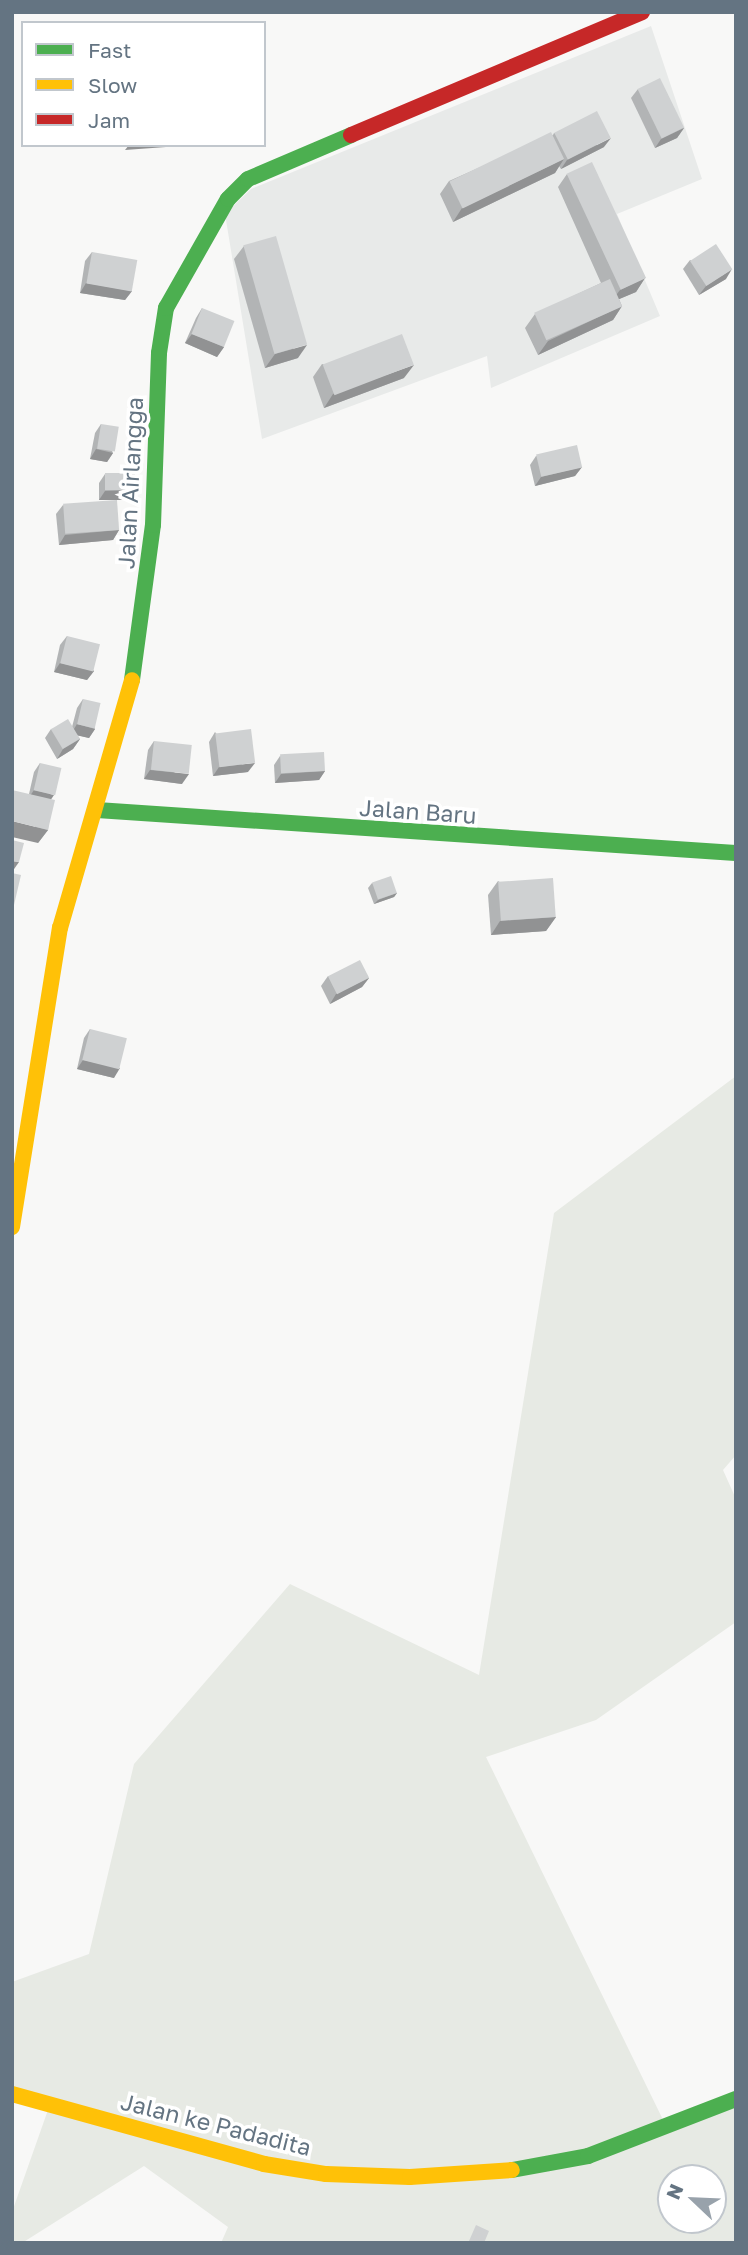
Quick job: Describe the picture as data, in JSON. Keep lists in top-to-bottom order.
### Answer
{
  "streets": {
    "street": ["Jalan Airlangga", "Jalan Baru", "Jalan ke Padadita"]
  },
  "crossings": [
    ["Jalan Airlangga", "Jalan Baru"]
  ],
  "legend": ["Fast", "Slow", "Jam"],
  "north": "top left"
}
